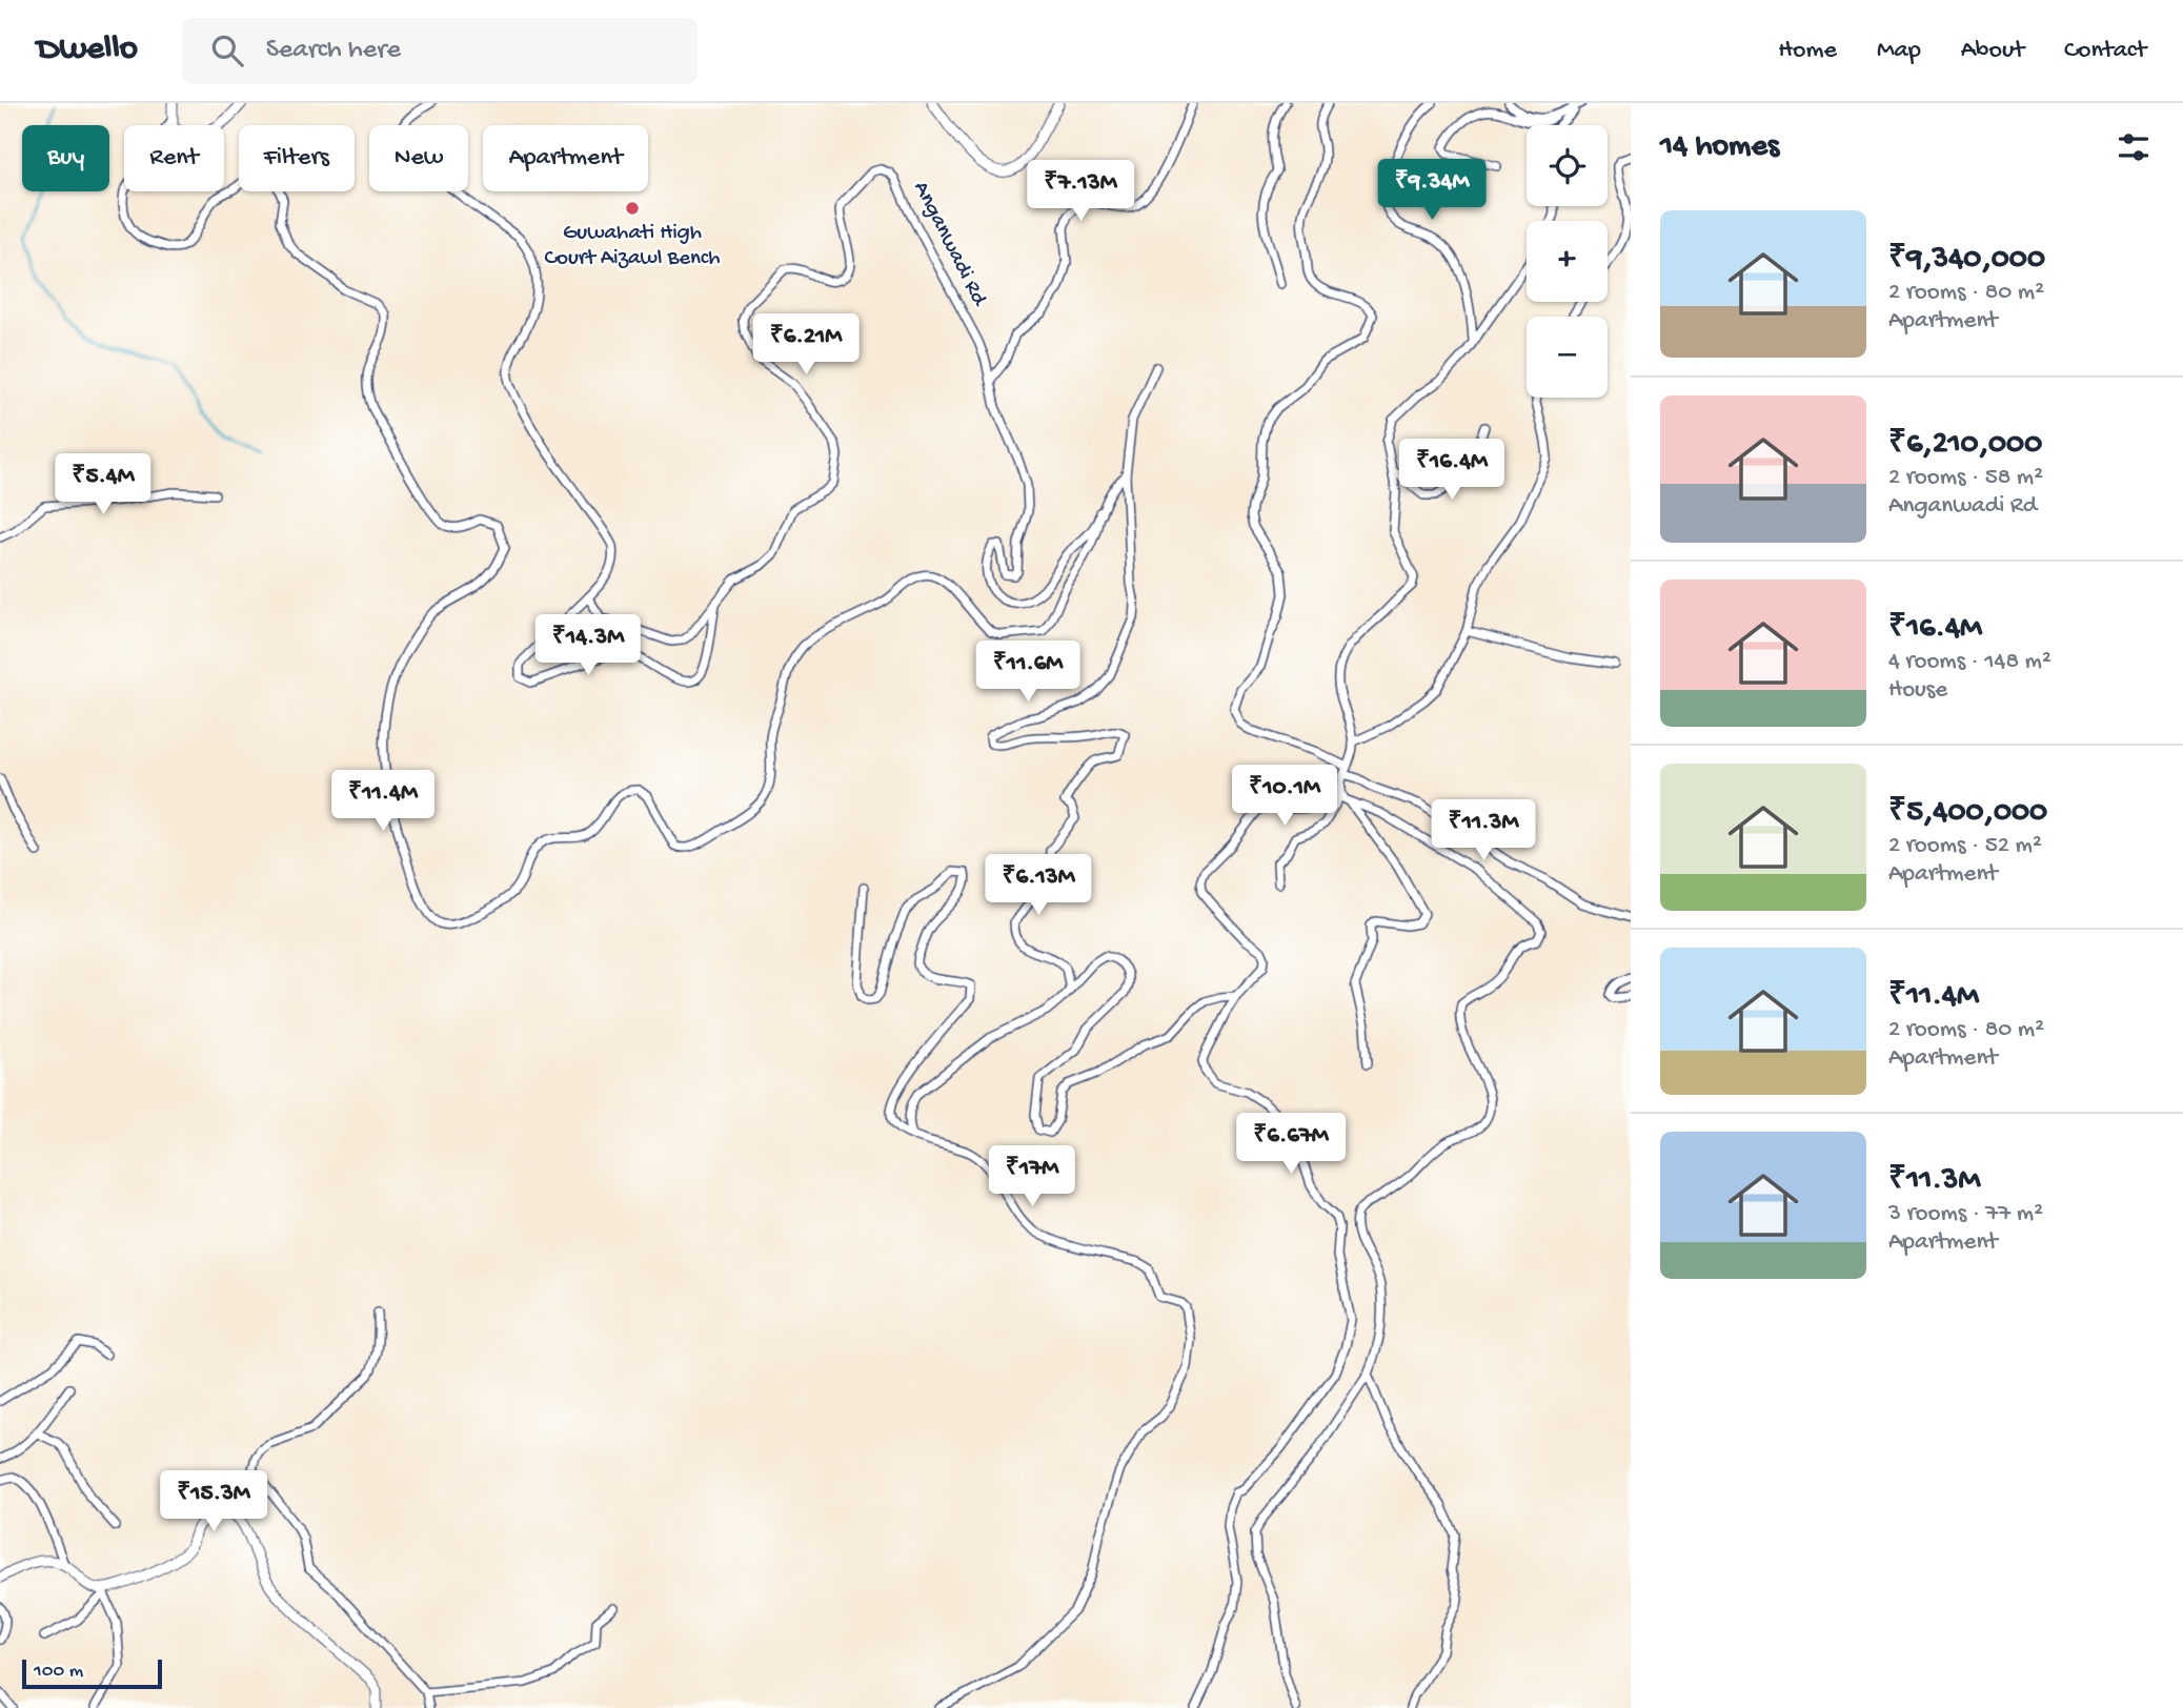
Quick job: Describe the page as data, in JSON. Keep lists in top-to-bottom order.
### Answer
{
  "streets": {
    "street": ["Anganwadi Rd"]
  },
  "places": ["Guwahati High Court Aizawl Bench"],
  "scale_bar": "100 m",
  "page": {
    "header": "Dwello",
    "search": "Search here",
    "nav": [
      "Home",
      "Map",
      "About",
      "Contact"
    ],
    "heading": "14 homes",
    "map_buttons": ["+", "−"],
    "chip": [
      "Buy",
      "Rent",
      "Filters",
      "New",
      "Apartment"
    ],
    "price": [
      "₹9.34M",
      "₹7.13M",
      "₹6.21M",
      "₹16.4M",
      "₹5.4M",
      "₹14.3M",
      "₹11.6M",
      "₹10.1M",
      "₹11.4M",
      "₹11.3M",
      "₹6.13M",
      "₹6.67M",
      "₹17M",
      "₹15.3M"
    ],
    "list": [
      {
        "name": "₹9,340,000",
        "note": "2 rooms · 80 m² · Apartment"
      },
      {
        "name": "₹6,210,000",
        "note": "2 rooms · 58 m² · Anganwadi Rd"
      },
      {
        "name": "₹16.4M",
        "note": "4 rooms · 148 m² · House"
      },
      {
        "name": "₹5,400,000",
        "note": "2 rooms · 52 m² · Apartment"
      },
      {
        "name": "₹11.4M",
        "note": "2 rooms · 80 m² · Apartment"
      },
      {
        "name": "₹11.3M",
        "note": "3 rooms · 77 m² · Apartment"
      }
    ],
    "scale": "100 m"
  }
}
